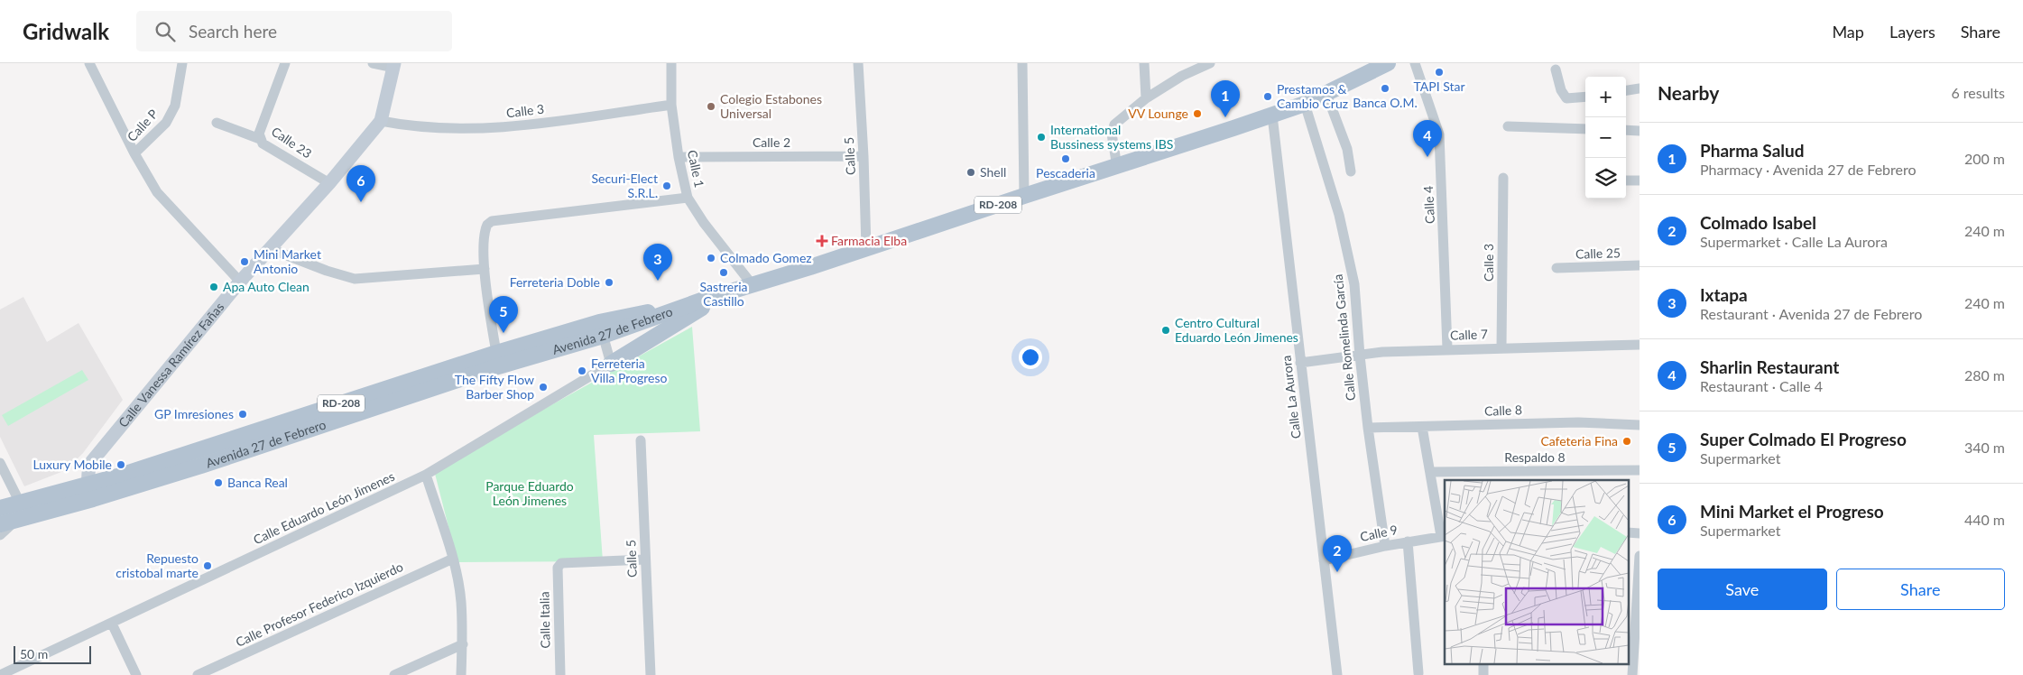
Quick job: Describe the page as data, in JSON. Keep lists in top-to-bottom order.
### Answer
{
  "streets": {
    "main road": ["RD-208", "Avenida 27 de Febrero"],
    "street": [
      "Calle 3",
      "Calle P",
      "Calle 23",
      "Calle 2",
      "Calle 5",
      "Calle 1",
      "Calle 4",
      "Calle 25",
      "Calle 7",
      "Calle Romelinda García",
      "Calle Vanessa Ramírez Fañas",
      "Calle La Aurora",
      "Calle 8",
      "Respaldo 8",
      "Calle Eduardo León Jimenes",
      "Calle 9",
      "Calle Profesor Federico Izquierdo",
      "Calle Italia"
    ]
  },
  "crossings": [
    ["Calle 3", "Calle 1"],
    ["Calle 3", "Calle 7"],
    ["Calle 3", "Calle Vanessa Ramírez Fañas"],
    ["Calle 23", "Calle Vanessa Ramírez Fañas"],
    ["Calle 2", "Calle 5"],
    ["Calle 2", "Calle 1"],
    ["Calle 5", "Avenida 27 de Febrero"],
    ["Calle 5", "Calle Italia"],
    ["Calle 1", "Avenida 27 de Febrero"],
    ["Calle 4", "Calle 7"],
    ["Avenida 27 de Febrero", "Calle Romelinda García"],
    ["Avenida 27 de Febrero", "Calle Vanessa Ramírez Fañas"],
    ["Avenida 27 de Febrero", "Calle La Aurora"],
    ["Calle 7", "Calle Romelinda García"],
    ["Calle 7", "Calle La Aurora"],
    ["Calle Romelinda García", "Calle 8"],
    ["Calle Romelinda García", "Calle 9"],
    ["Calle La Aurora", "Calle 9"]
  ],
  "parks": ["Parque Eduardo León Jimenes"],
  "places": {
    "other": [
      "TAPI Star",
      "Banca O.M.",
      "Prestamos & Cambio Cruz",
      "Colegio Estabones Universal",
      "VV Lounge",
      "International Bussiness systems IBS",
      "Pescaderia",
      "Shell",
      "Securi-Elect S.R.L.",
      "Colmado Gomez",
      "Mini Market Antonio",
      "Sastreria Castillo",
      "Ferreteria Doble",
      "Apa Auto Clean",
      "Centro Cultural Eduardo León Jimenes",
      "Ferreteria Villa Progreso",
      "The Fifty Flow Barber Shop",
      "GP Imresiones",
      "Cafeteria Fina",
      "Luxury Mobile",
      "Banca Real",
      "Repuesto cristobal marte"
    ],
    "health": ["Farmacia Elba"]
  },
  "scale_bar": "50 m",
  "page": {
    "header": "Gridwalk",
    "search": "Search here",
    "nav": ["Map", "Layers", "Share"],
    "heading": ["Nearby", "6 results"],
    "map_buttons": ["+", "−"],
    "pins": [
      "1",
      "4",
      "6",
      "3",
      "5",
      "2"
    ],
    "list": [
      {
        "mark": "1",
        "name": "Pharma Salud",
        "note": "Pharmacy · Avenida 27 de Febrero",
        "value": "200 m"
      },
      {
        "mark": "2",
        "name": "Colmado Isabel",
        "note": "Supermarket · Calle La Aurora",
        "value": "240 m"
      },
      {
        "mark": "3",
        "name": "Ixtapa",
        "note": "Restaurant · Avenida 27 de Febrero",
        "value": "240 m"
      },
      {
        "mark": "4",
        "name": "Sharlin Restaurant",
        "note": "Restaurant · Calle 4",
        "value": "280 m"
      },
      {
        "mark": "5",
        "name": "Super Colmado El Progreso",
        "note": "Supermarket",
        "value": "340 m"
      },
      {
        "mark": "6",
        "name": "Mini Market el Progreso",
        "note": "Supermarket",
        "value": "440 m"
      }
    ],
    "buttons": ["Save", "Share"],
    "scale": "50 m"
  }
}
